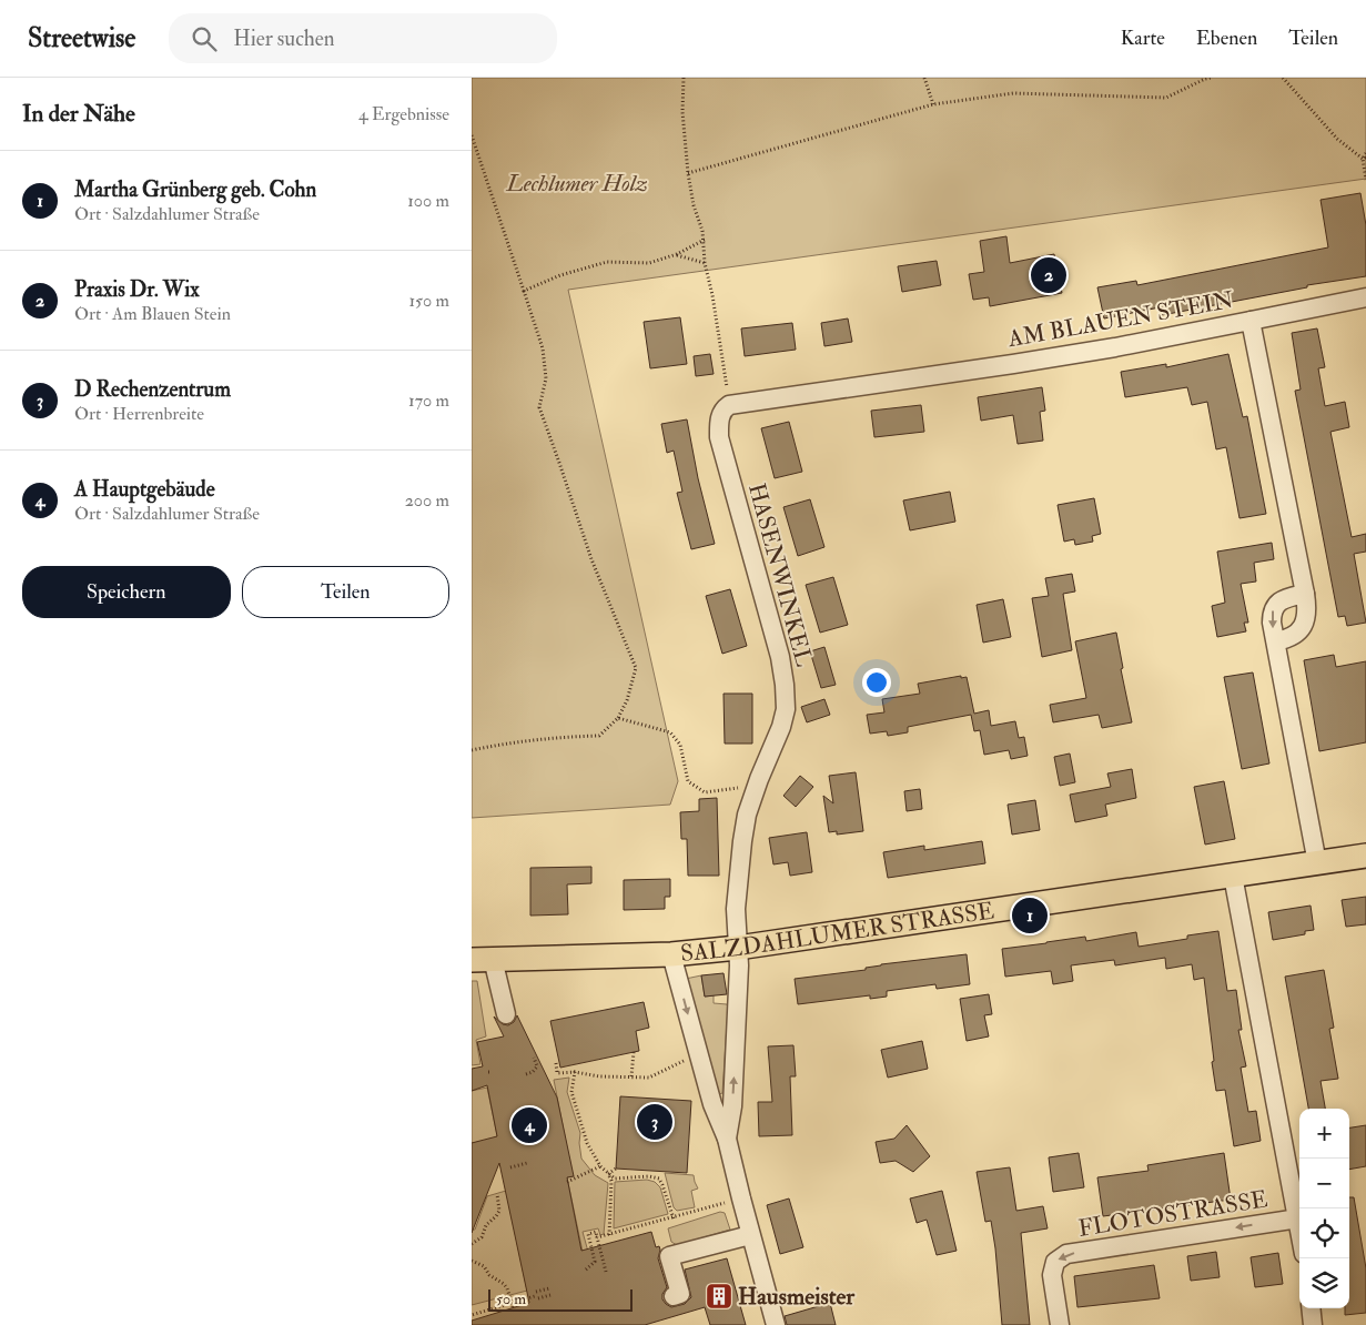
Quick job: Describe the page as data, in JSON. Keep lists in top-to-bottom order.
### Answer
{
  "streets": {
    "main road": ["SALZDAHLUMER STRASSE"],
    "street": ["AM BLAUEN STEIN", "HASENWINKEL", "FLOTOSTRASSE"]
  },
  "crossings": [
    ["AM BLAUEN STEIN", "HASENWINKEL"],
    ["HASENWINKEL", "SALZDAHLUMER STRASSE"]
  ],
  "one_way": ["FLOTOSTRASSE"],
  "parks": ["Lechlumer Holz"],
  "places": {
    "building": ["Hausmeister"]
  },
  "scale_bar": "50 m",
  "page": {
    "header": "Streetwise",
    "search": "Hier suchen",
    "nav": ["Karte", "Ebenen", "Teilen"],
    "heading": ["In der Nähe", "4 Ergebnisse"],
    "list": [
      {
        "mark": "1",
        "name": "Martha Grünberg geb. Cohn",
        "note": "Ort · Salzdahlumer Straße",
        "value": "100 m"
      },
      {
        "mark": "2",
        "name": "Praxis Dr. Wix",
        "note": "Ort · Am Blauen Stein",
        "value": "150 m"
      },
      {
        "mark": "3",
        "name": "D Rechenzentrum",
        "note": "Ort · Herrenbreite",
        "value": "170 m"
      },
      {
        "mark": "4",
        "name": "A Hauptgebäude",
        "note": "Ort · Salzdahlumer Straße",
        "value": "200 m"
      }
    ],
    "pins": [
      "2",
      "1",
      "3",
      "4"
    ],
    "buttons": ["Speichern", "Teilen"],
    "map_buttons": ["+", "−"],
    "scale": "50 m"
  }
}
